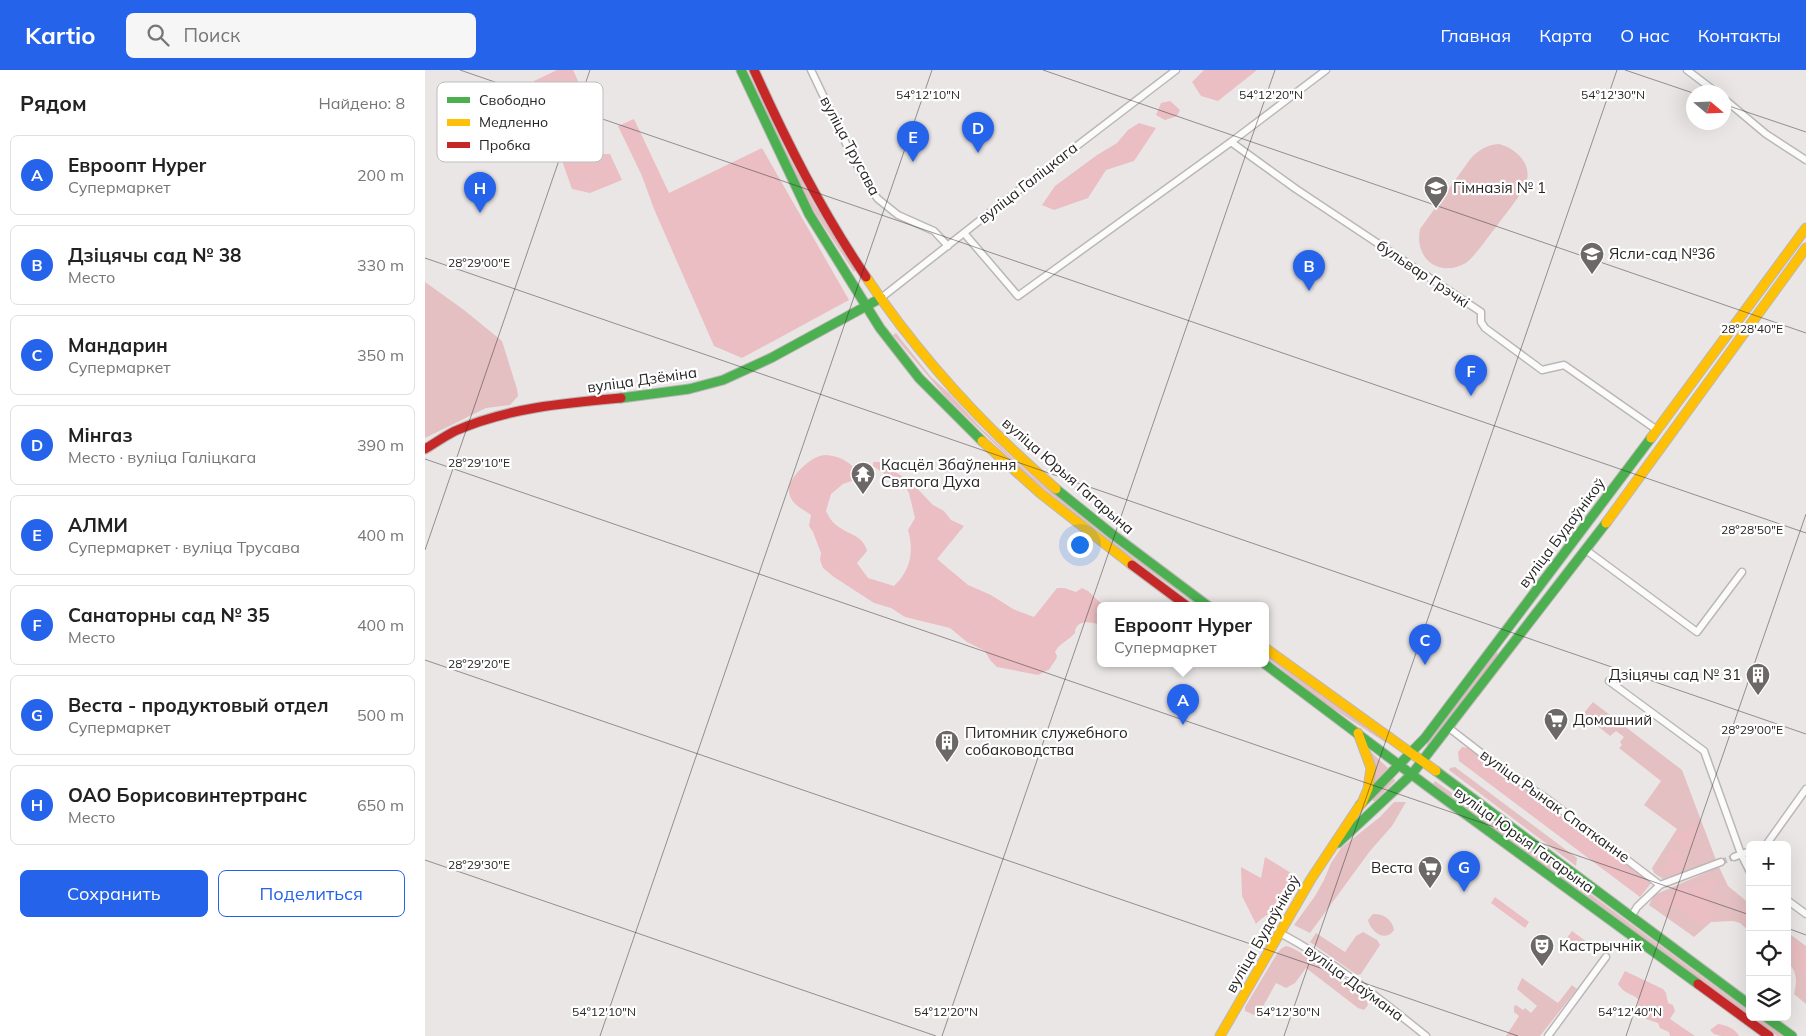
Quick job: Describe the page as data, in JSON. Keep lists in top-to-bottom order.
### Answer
{
  "streets": {
    "main road": ["вуліца Дзёміна", "вуліца Юрыя Гагарына", "вуліца Будаўнікоў"],
    "street": [
      "вуліца Трусава",
      "вуліца Галіцкага",
      "бульвар Грэчкі",
      "вуліца Рынак Спатканне",
      "вуліца Даўмана"
    ]
  },
  "crossings": [
    ["вуліца Трусава", "вуліца Галіцкага"],
    ["вуліца Галіцкага", "вуліца Дзёміна"],
    ["вуліца Галіцкага", "вуліца Юрыя Гагарына"],
    ["бульвар Грэчкі", "вуліца Будаўнікоў"],
    ["вуліца Дзёміна", "вуліца Юрыя Гагарына"],
    ["вуліца Юрыя Гагарына", "вуліца Будаўнікоў"],
    ["вуліца Будаўнікоў", "вуліца Рынак Спатканне"],
    ["вуліца Будаўнікоў", "вуліца Даўмана"]
  ],
  "places": {
    "school or university": ["Гімназія № 1", "Ясли-сад №36"],
    "temple": ["Касцёл Збаўлення Святога Духа"],
    "building": ["Дзіцячы сад № 31", "Питомник служебного собаководства"],
    "supermarket": ["Домашний", "Веста"],
    "theatre": ["Кастрычнік"]
  },
  "legend": ["Свободно", "Медленно", "Пробка"],
  "north": "right",
  "page": {
    "header": "Kartio",
    "search": "Поиск",
    "nav": [
      "Главная",
      "Карта",
      "О нас",
      "Контакты"
    ],
    "heading": ["Рядом", "Найдено: 8"],
    "pins": [
      "D",
      "E",
      "H",
      "B",
      "F",
      "C",
      "A",
      "G"
    ],
    "list": [
      {
        "mark": "A",
        "name": "Евроопт Hyper",
        "note": "Супермаркет",
        "value": "200 m"
      },
      {
        "mark": "B",
        "name": "Дзіцячы сад № 38",
        "note": "Место",
        "value": "330 m"
      },
      {
        "mark": "C",
        "name": "Мандарин",
        "note": "Супермаркет",
        "value": "350 m"
      },
      {
        "mark": "D",
        "name": "Мінгаз",
        "note": "Место · вуліца Галіцкага",
        "value": "390 m"
      },
      {
        "mark": "E",
        "name": "АЛМИ",
        "note": "Супермаркет · вуліца Трусава",
        "value": "400 m"
      },
      {
        "mark": "F",
        "name": "Санаторны сад № 35",
        "note": "Место",
        "value": "400 m"
      },
      {
        "mark": "G",
        "name": "Веста - продуктовый отдел",
        "note": "Супермаркет",
        "value": "500 m"
      },
      {
        "mark": "H",
        "name": "ОАО Борисовинтертранс",
        "note": "Место",
        "value": "650 m"
      }
    ],
    "popup": ["Евроопт Hyper", "Супермаркет"],
    "map_buttons": ["+", "−"],
    "buttons": ["Сохранить", "Поделиться"]
  },
  "coordinates": [
    "54°12'10\"N",
    "54°12'20\"N",
    "54°12'30\"N",
    "28°29'00\"E",
    "28°28'40\"E",
    "28°29'10\"E",
    "28°28'50\"E",
    "28°29'20\"E",
    "28°29'30\"E",
    "54°12'40\"N"
  ]
}
